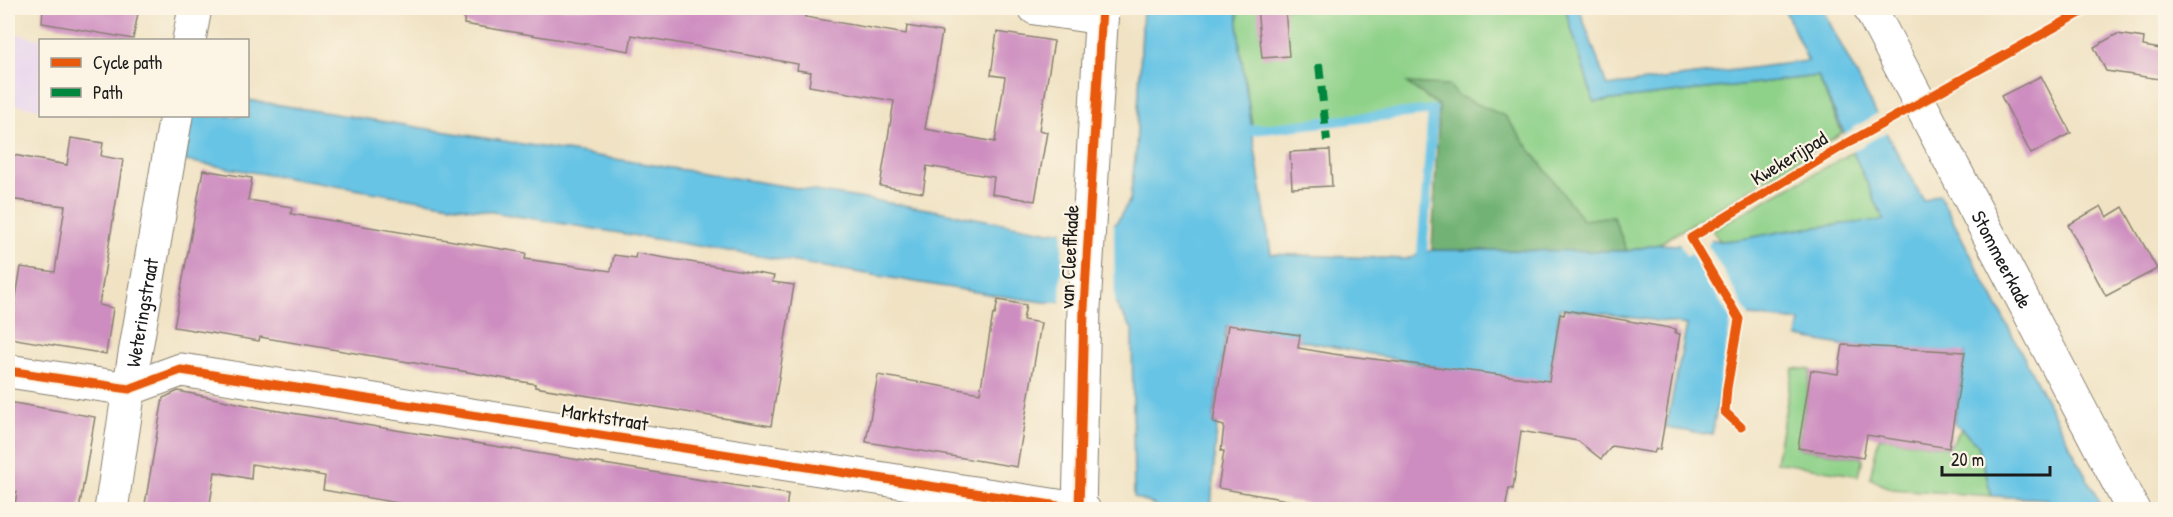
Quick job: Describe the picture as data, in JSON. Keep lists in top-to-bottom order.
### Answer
{
  "streets": {
    "street": [
      "van Cleeffkade",
      "Stommeerkade",
      "Weteringstraat",
      "Marktstraat"
    ],
    "cycle path": ["Kwekerijpad"]
  },
  "crossings": [
    ["van Cleeffkade", "Marktstraat"],
    ["Weteringstraat", "Marktstraat"]
  ],
  "legend": ["Cycle path", "Path"],
  "scale_bar": "20 m"
}
